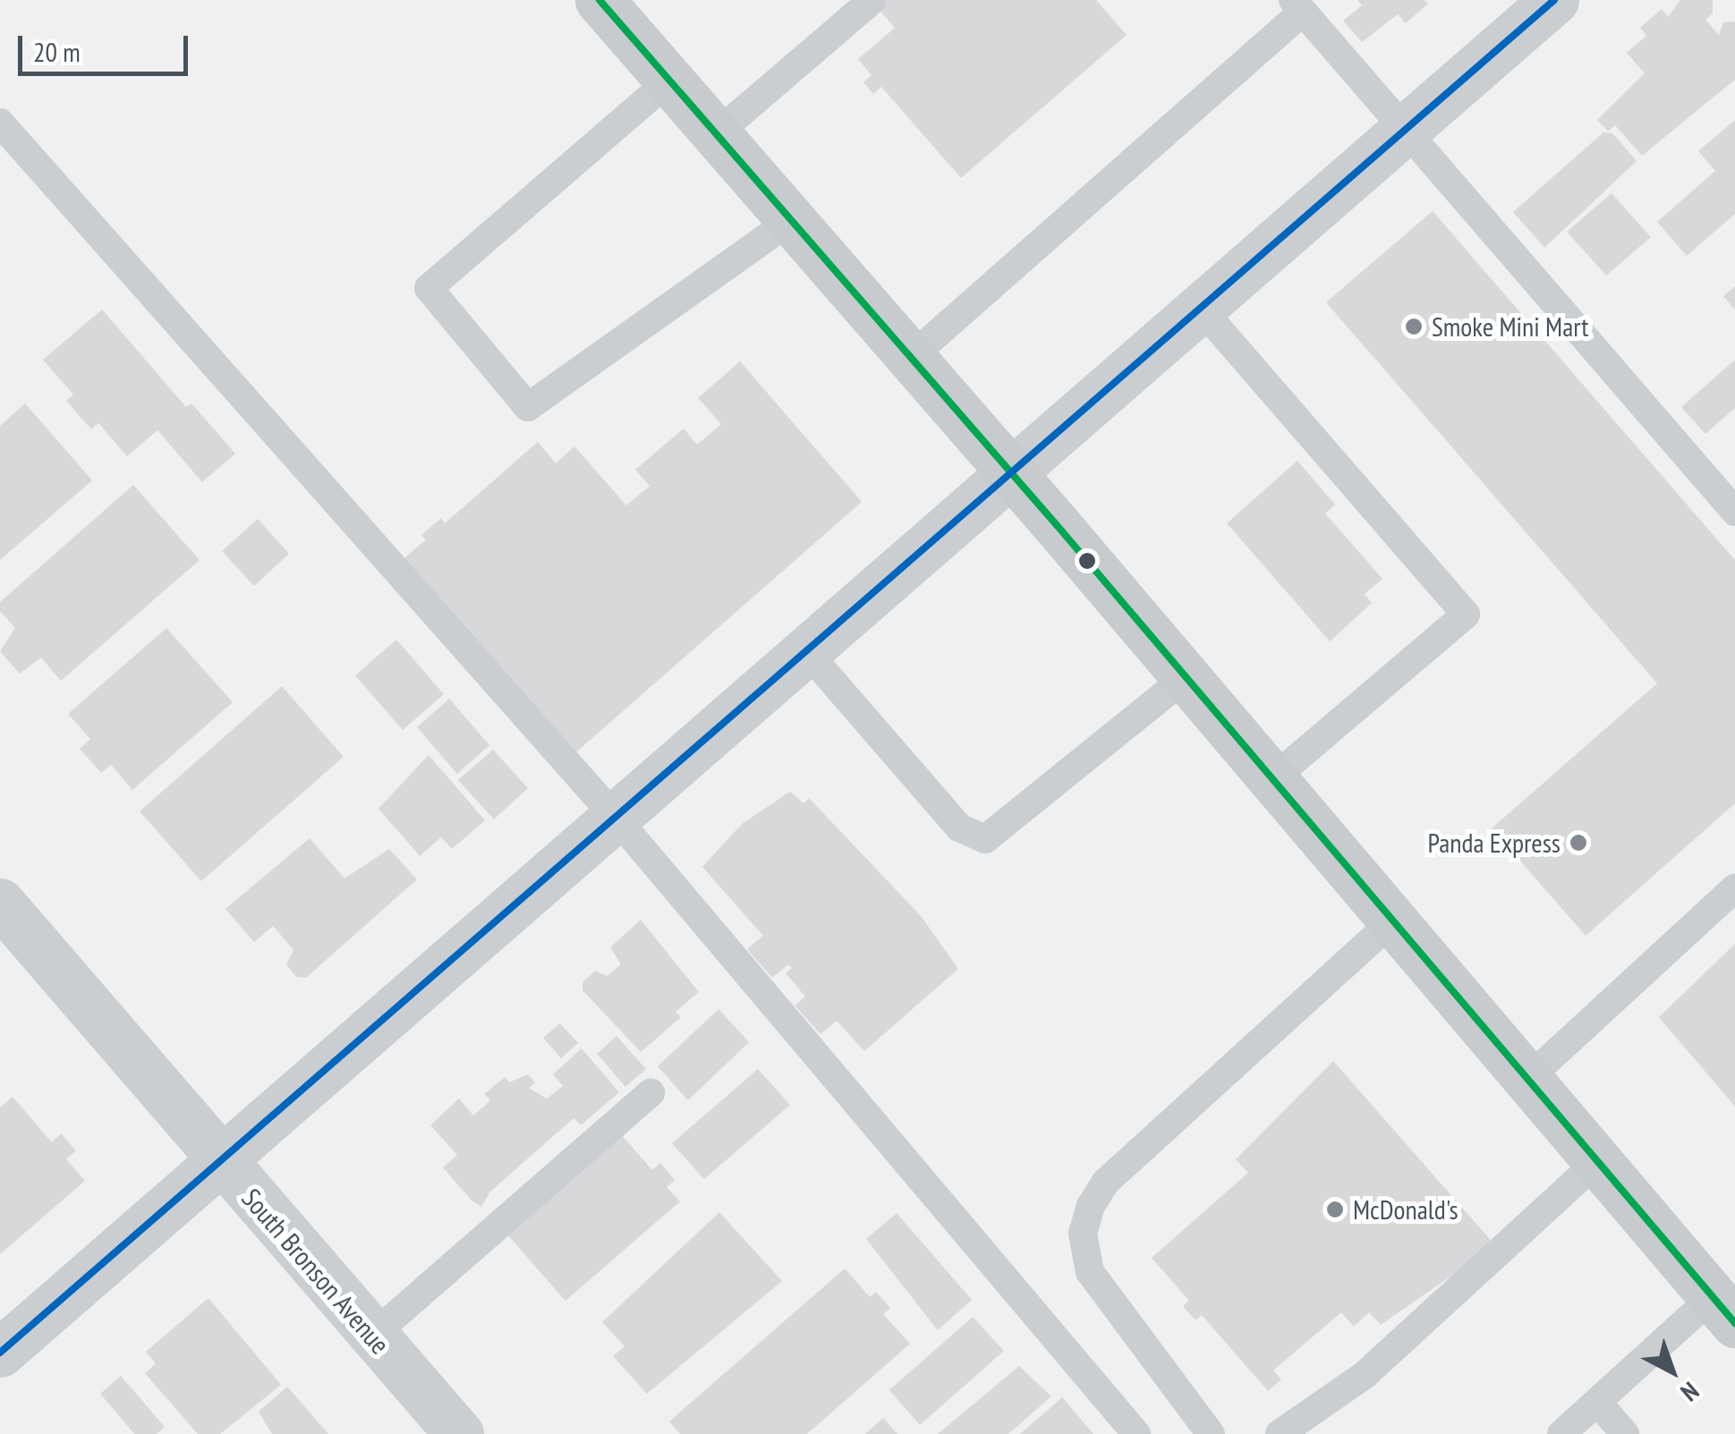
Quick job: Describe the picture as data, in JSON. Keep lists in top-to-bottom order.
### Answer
{
  "streets": {
    "street": ["South Bronson Avenue"]
  },
  "places": ["Smoke Mini Mart", "Panda Express", "McDonald's"],
  "scale_bar": "20 m",
  "north": "bottom right"
}
